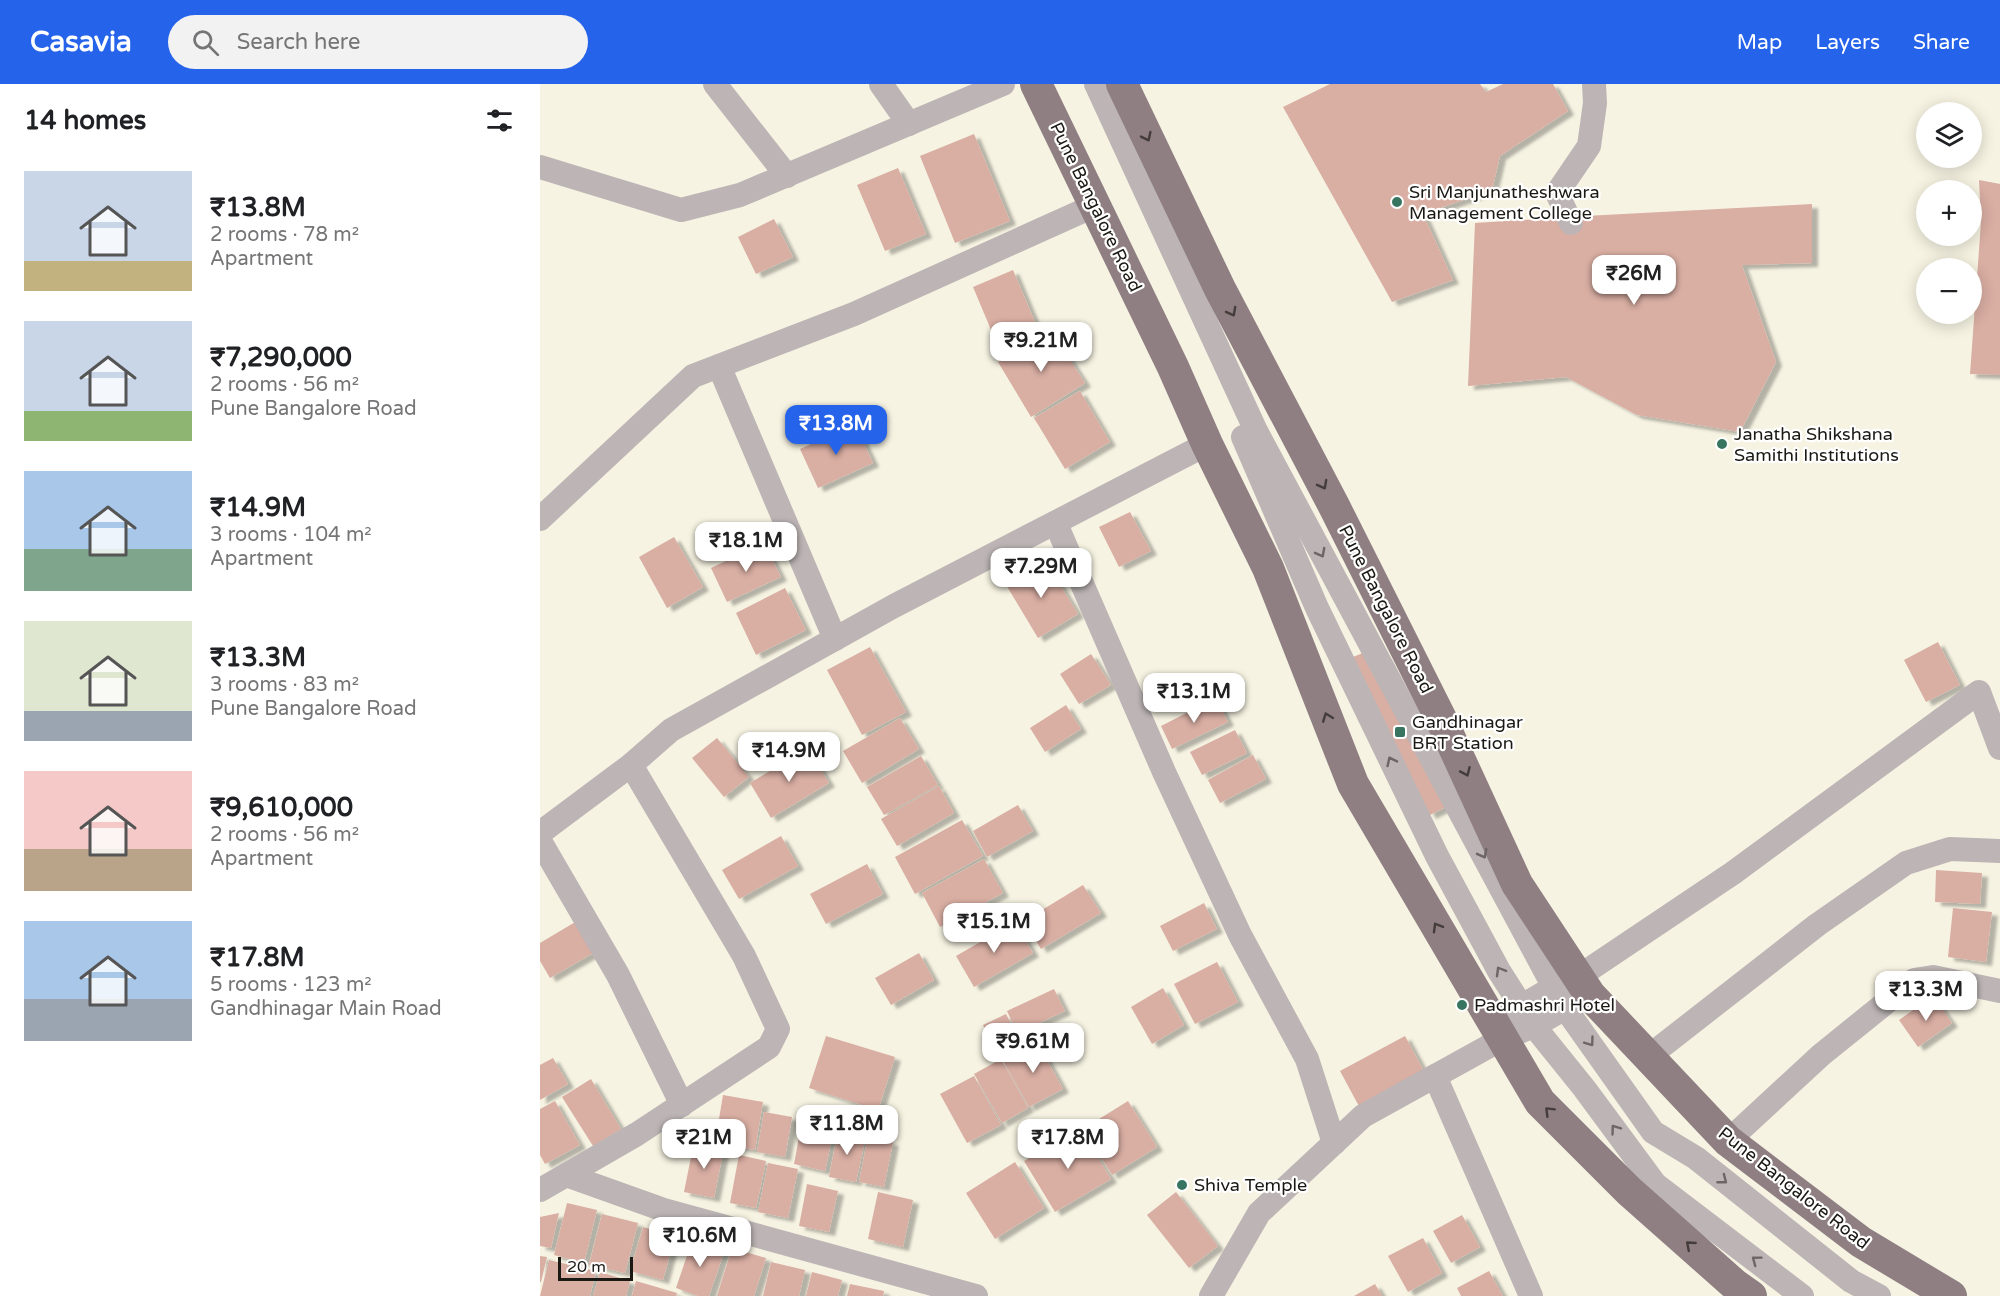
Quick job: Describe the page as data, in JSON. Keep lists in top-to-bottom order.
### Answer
{
  "streets": {
    "main road": ["Pune Bangalore Road"]
  },
  "places": {
    "other": [
      "Sri Manjunatheshwara Management College",
      "Janatha Shikshana Samithi Institutions",
      "Padmashri Hotel",
      "Shiva Temple"
    ],
    "transit": ["Gandhinagar BRT Station"]
  },
  "scale_bar": "20 m",
  "page": {
    "header": "Casavia",
    "search": "Search here",
    "nav": ["Map", "Layers", "Share"],
    "heading": "14 homes",
    "map_buttons": ["+", "−"],
    "list": [
      {
        "name": "₹13.8M",
        "note": "2 rooms · 78 m² · Apartment"
      },
      {
        "name": "₹7,290,000",
        "note": "2 rooms · 56 m² · Pune Bangalore Road"
      },
      {
        "name": "₹14.9M",
        "note": "3 rooms · 104 m² · Apartment"
      },
      {
        "name": "₹13.3M",
        "note": "3 rooms · 83 m² · Pune Bangalore Road"
      },
      {
        "name": "₹9,610,000",
        "note": "2 rooms · 56 m² · Apartment"
      },
      {
        "name": "₹17.8M",
        "note": "5 rooms · 123 m² · Gandhinagar Main Road"
      }
    ],
    "price": [
      "₹26M",
      "₹9.21M",
      "₹13.8M",
      "₹18.1M",
      "₹7.29M",
      "₹13.1M",
      "₹14.9M",
      "₹15.1M",
      "₹13.3M",
      "₹9.61M",
      "₹11.8M",
      "₹21M",
      "₹17.8M",
      "₹10.6M"
    ],
    "scale": "20 m"
  }
}
